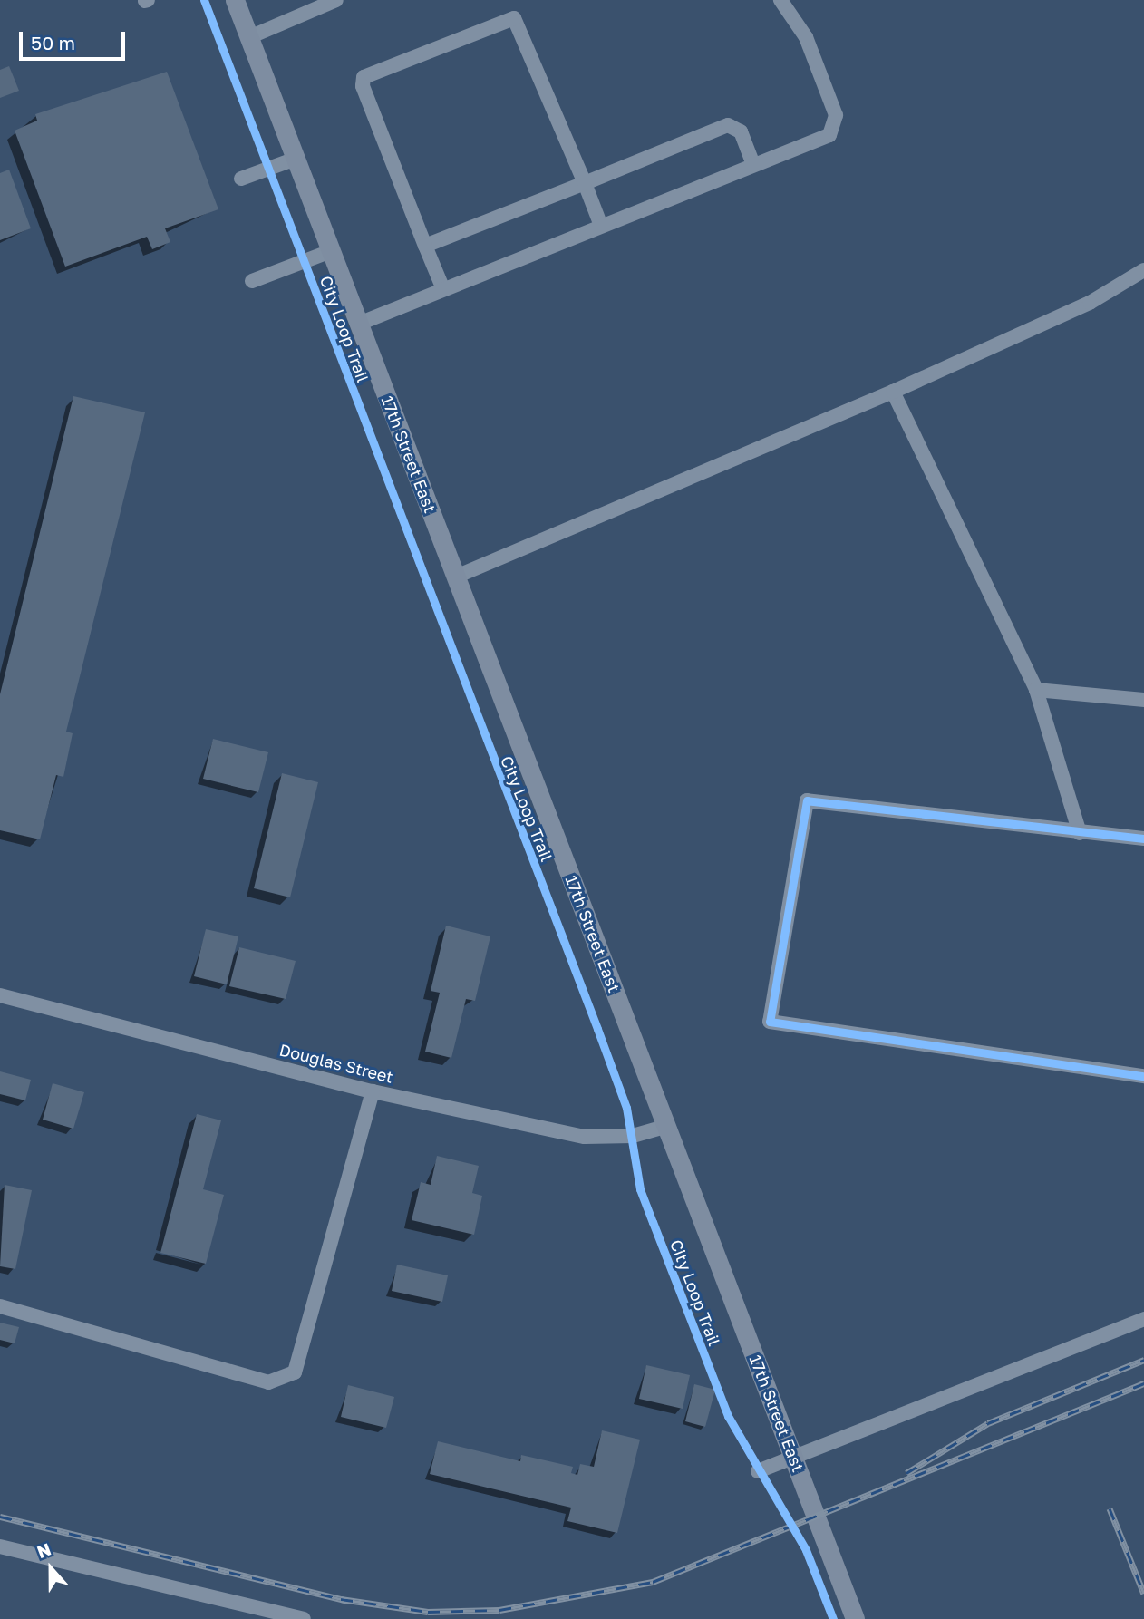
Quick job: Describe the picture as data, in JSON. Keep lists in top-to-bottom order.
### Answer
{
  "streets": {
    "main road": ["17th Street East"],
    "street": ["Douglas Street"],
    "cycle path": ["City Loop Trail"]
  },
  "crossings": [
    ["17th Street East", "Douglas Street"]
  ],
  "scale_bar": "50 m",
  "north": "top"
}
